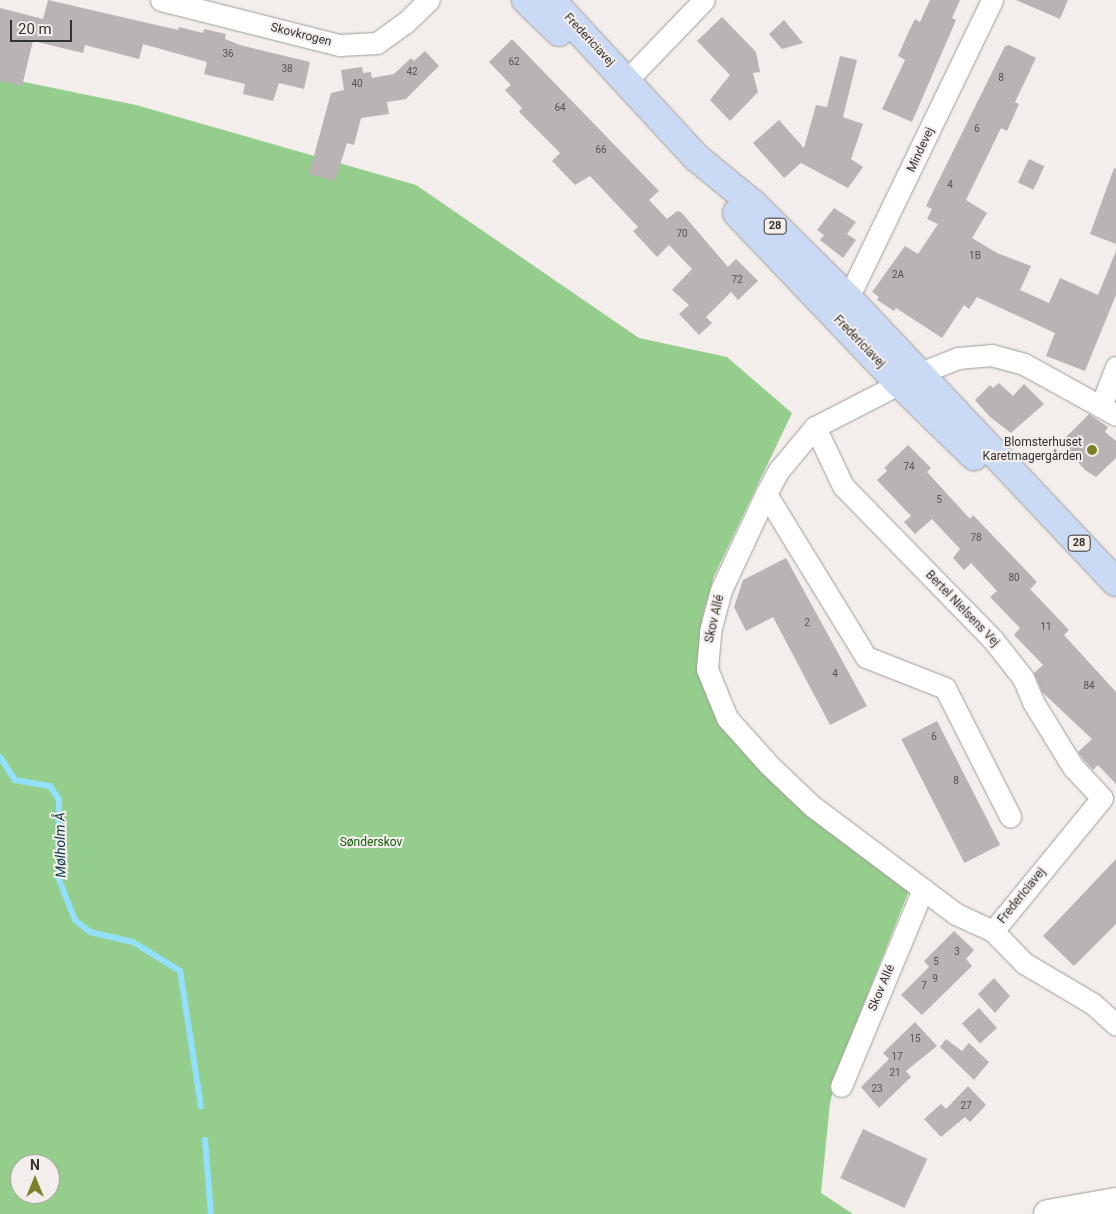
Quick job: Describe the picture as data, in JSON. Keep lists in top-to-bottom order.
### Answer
{
  "streets": {
    "main road": ["Fredericiavej", "28"],
    "street": [
      "Skovkrogen",
      "Mindevej",
      "Bertel Nielsens Vej",
      "Skov Allé"
    ]
  },
  "crossings": [
    ["Fredericiavej", "Mindevej"],
    ["Fredericiavej", "Bertel Nielsens Vej"],
    ["Fredericiavej", "Skov Allé"],
    ["Bertel Nielsens Vej", "Skov Allé"]
  ],
  "water": ["Mølholm Å"],
  "parks": ["Sønderskov"],
  "places": ["Blomsterhuset Karetmagergården"],
  "house_numbers": [
    "36",
    "62",
    "38",
    "42",
    "8",
    "40",
    "64",
    "6",
    "66",
    "4",
    "70",
    "1B",
    "2A",
    "72",
    "74",
    "5",
    "78",
    "80",
    "2",
    "11",
    "4",
    "84",
    "6",
    "8",
    "3",
    "5",
    "9",
    "7",
    "15",
    "17",
    "21",
    "23",
    "27"
  ],
  "scale_bar": "20 m",
  "north": "top"
}
